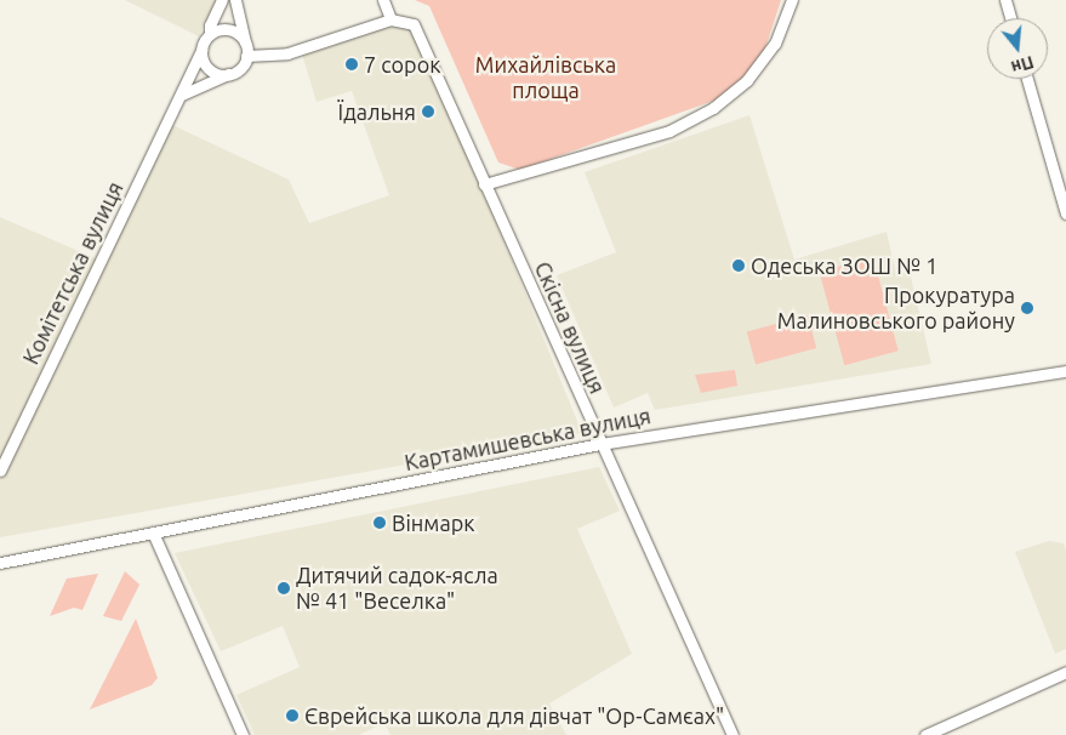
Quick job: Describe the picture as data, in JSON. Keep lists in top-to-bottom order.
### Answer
{
  "streets": {
    "street": ["Комітетська вулиця", "Cкісна вулиця", "Картамишевська вулиця"]
  },
  "crossings": [
    ["Cкісна вулиця", "Картамишевська вулиця"]
  ],
  "parks": ["Михайлівська площа"],
  "places": [
    "7 сорок",
    "Їдальня",
    "Одеська ЗОШ № 1",
    "Прокуратура Малиновського району",
    "Вінмарк",
    "Дитячий садок-ясла № 41 \"Веселка\"",
    "Єврейська школа для дівчат \"Ор-Самєах\""
  ],
  "north": "bottom"
}
